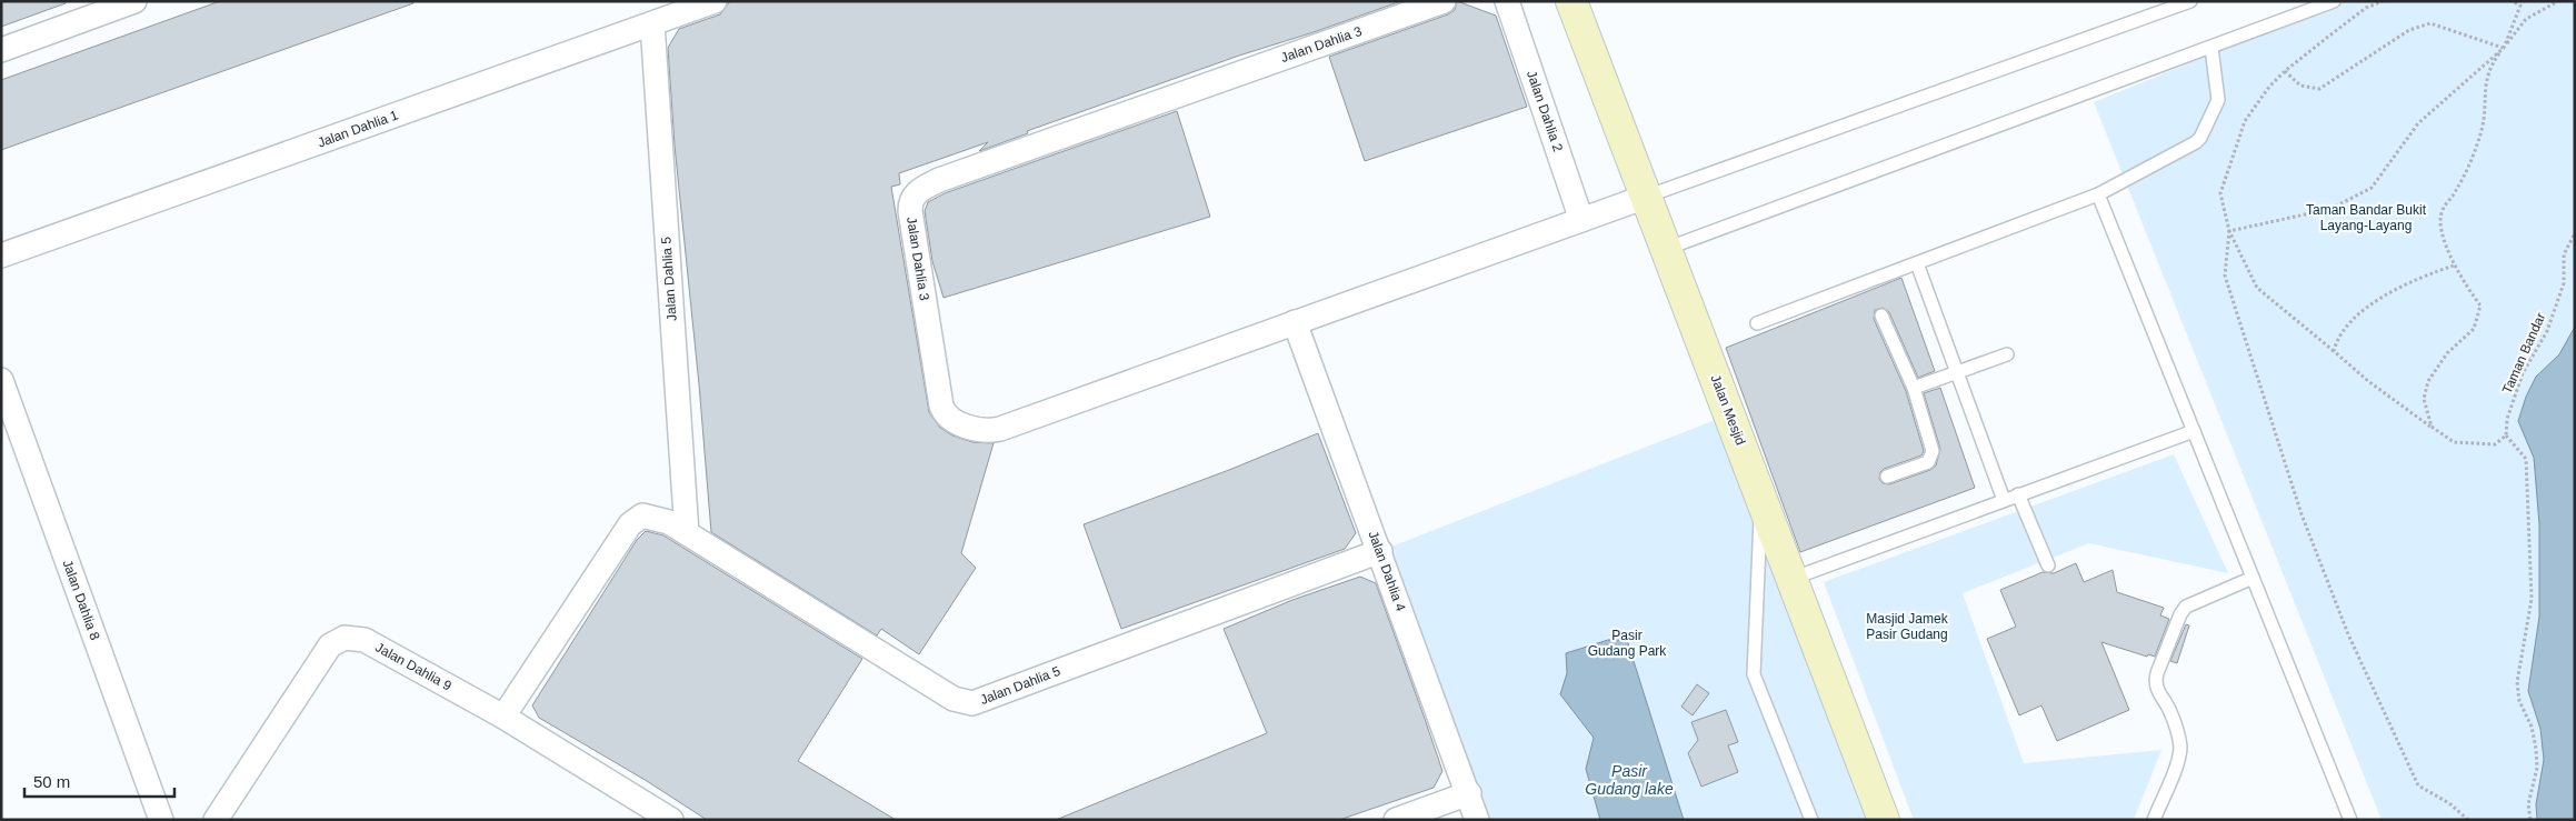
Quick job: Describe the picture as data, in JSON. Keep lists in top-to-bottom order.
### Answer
{
  "streets": {
    "main road": ["Jalan Mesjid"],
    "street": [
      "Jalan Dahlia 3",
      "Jalan Dahlia 2",
      "Jalan Dahlia 1",
      "Jalan Dahlia 5",
      "Jalan Dahlia 4",
      "Jalan Dahlia 8",
      "Jalan Dahlia 9"
    ],
    "path": ["Taman Bandar"]
  },
  "crossings": [
    ["Jalan Dahlia 3", "Jalan Dahlia 2"],
    ["Jalan Dahlia 3", "Jalan Mesjid"],
    ["Jalan Dahlia 3", "Jalan Dahlia 4"],
    ["Jalan Dahlia 1", "Jalan Dahlia 5"],
    ["Jalan Dahlia 5", "Jalan Dahlia 4"],
    ["Jalan Dahlia 5", "Jalan Dahlia 9"]
  ],
  "water": ["Pasir Gudang lake"],
  "parks": ["Taman Bandar Bukit Layang-Layang", "Masjid Jamek Pasir Gudang", "Pasir Gudang Park"],
  "scale_bar": "50 m"
}
